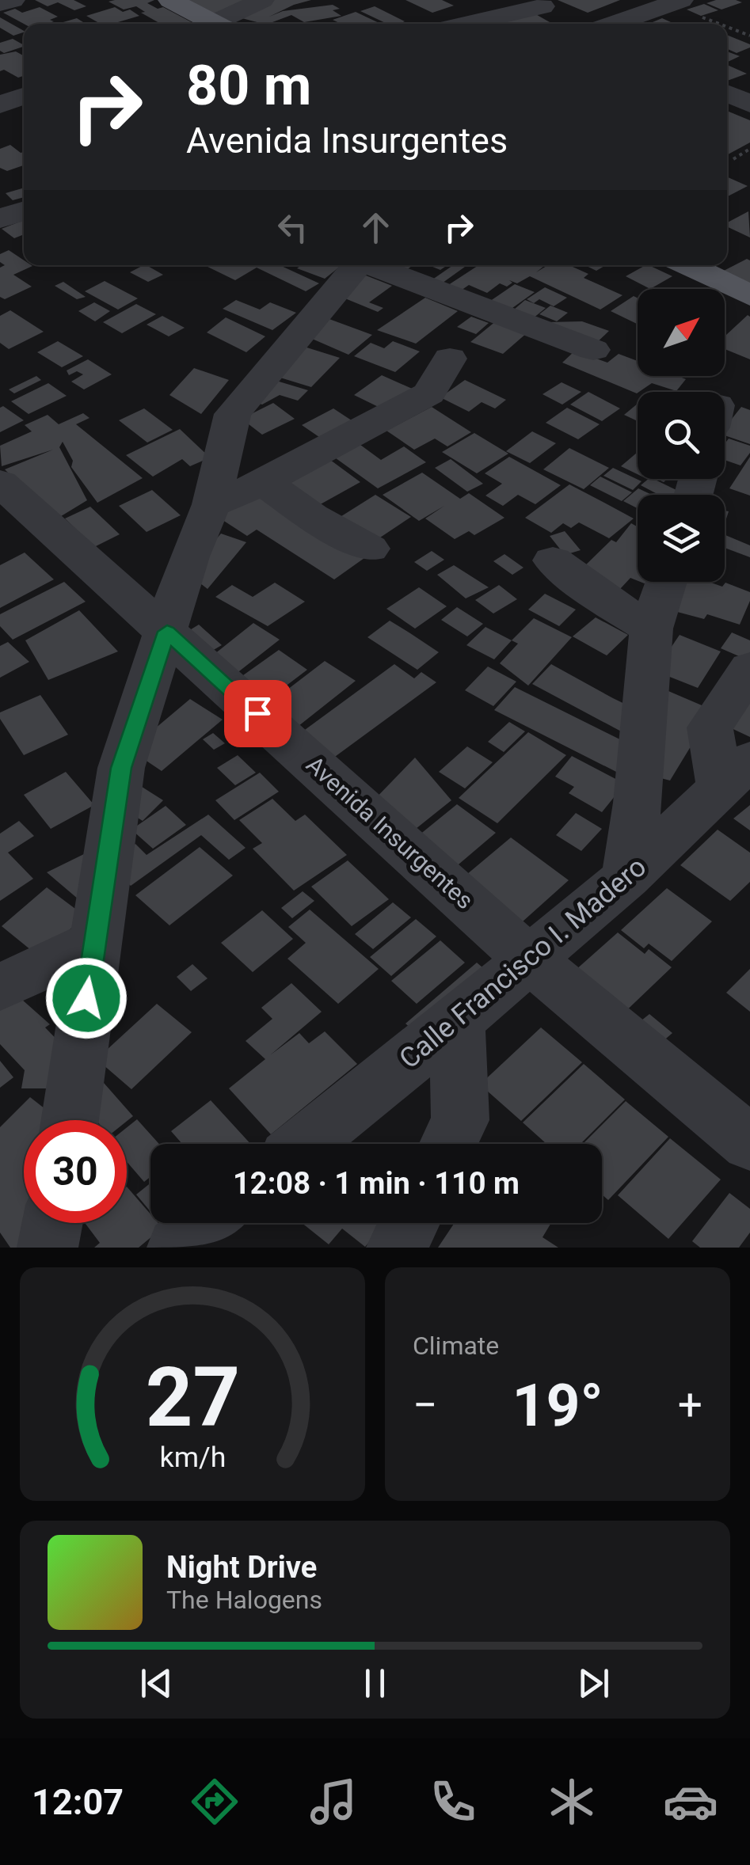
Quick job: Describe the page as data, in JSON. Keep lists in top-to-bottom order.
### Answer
{
  "streets": {
    "street": ["Avenida Insurgentes", "Calle Francisco I. Madero"]
  },
  "crossings": [
    ["Avenida Insurgentes", "Calle Francisco I. Madero"]
  ],
  "north": "top right",
  "page": {
    "turn": ["80 m", "Avenida Insurgentes"],
    "limit": "30",
    "trip": "12:08 · 1 min · 110 m",
    "tile": "Climate",
    "heat": ["−", "19°", "+"],
    "song": ["Night Drive", "The Halogens"],
    "tabs": "12:07",
    "gauge": ["27", "km/h"]
  }
}
